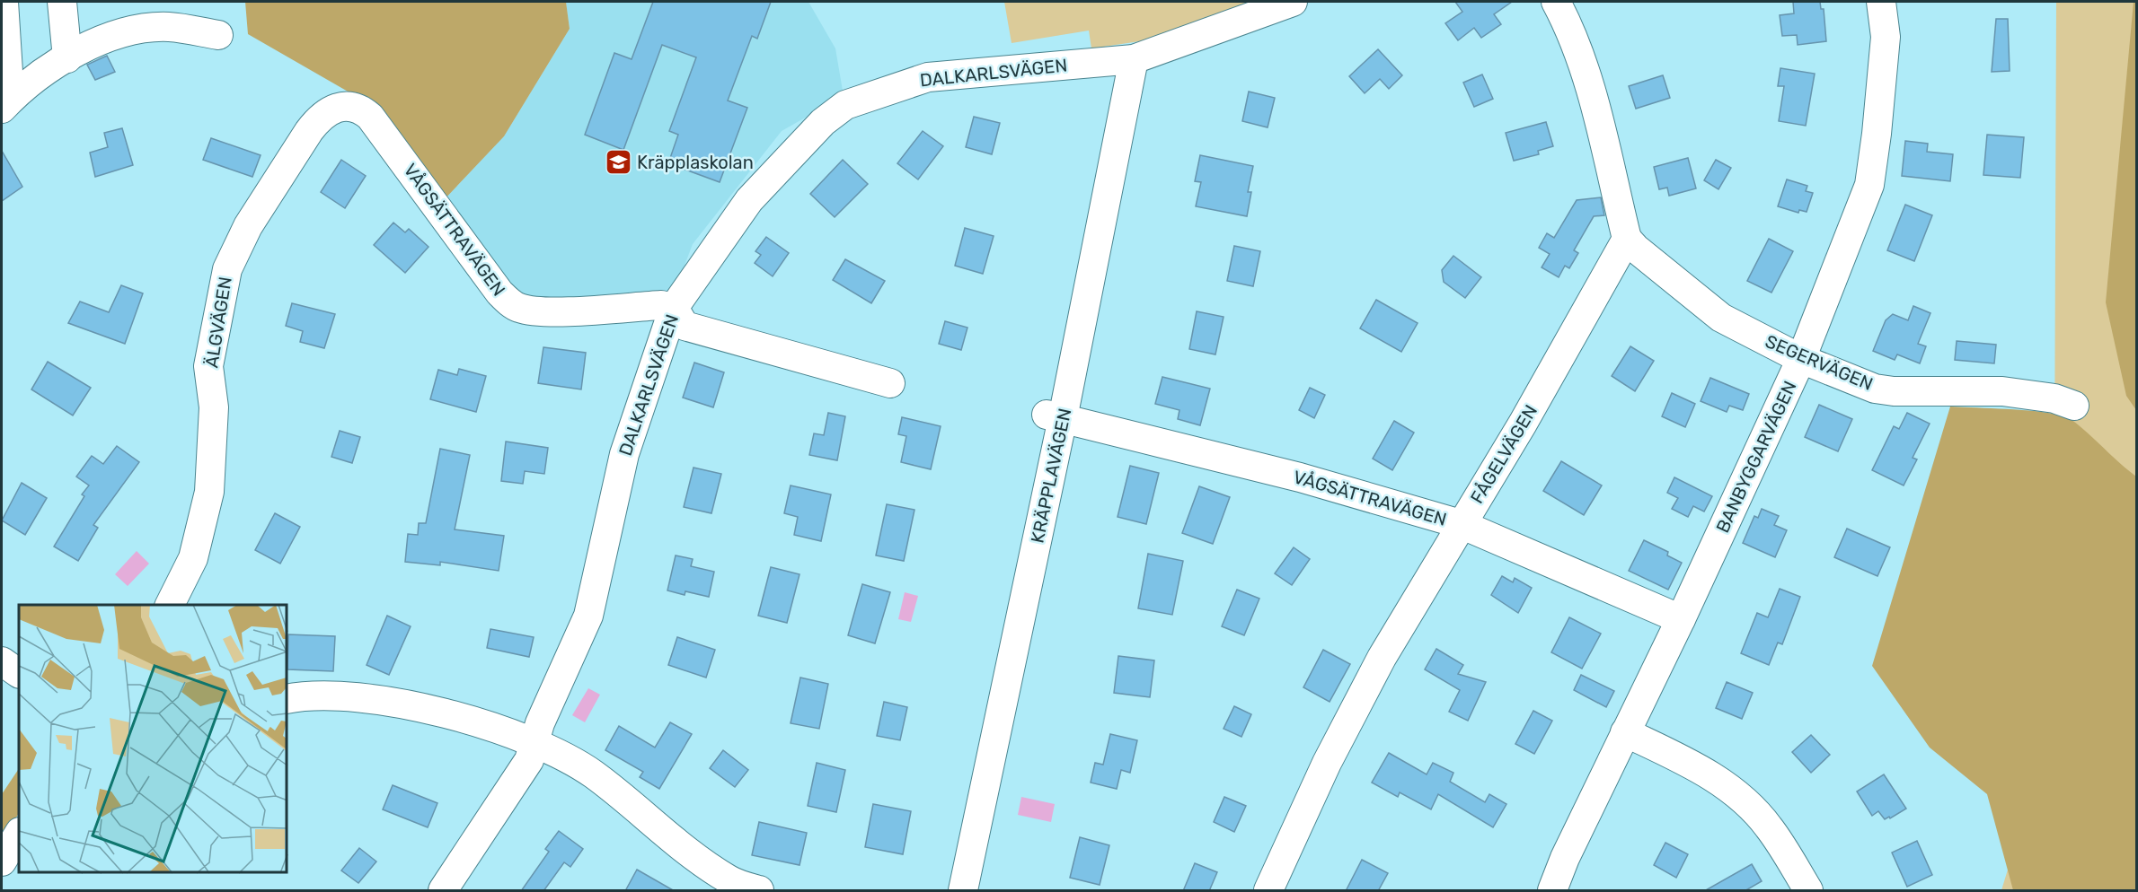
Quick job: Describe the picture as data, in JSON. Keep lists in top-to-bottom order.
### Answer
{
  "streets": {
    "street": [
      "DALKARLSVÄGEN",
      "VÅGSÄTTRAVÄGEN",
      "ÄLGVÄGEN",
      "SEGERVÄGEN",
      "FÅGELVÄGEN",
      "BANBYGGARVÄGEN",
      "KRÄPPLAVÄGEN"
    ]
  },
  "crossings": [
    ["DALKARLSVÄGEN", "VÅGSÄTTRAVÄGEN"],
    ["DALKARLSVÄGEN", "KRÄPPLAVÄGEN"],
    ["VÅGSÄTTRAVÄGEN", "ÄLGVÄGEN"],
    ["VÅGSÄTTRAVÄGEN", "FÅGELVÄGEN"],
    ["VÅGSÄTTRAVÄGEN", "BANBYGGARVÄGEN"],
    ["VÅGSÄTTRAVÄGEN", "KRÄPPLAVÄGEN"],
    ["SEGERVÄGEN", "FÅGELVÄGEN"],
    ["SEGERVÄGEN", "BANBYGGARVÄGEN"]
  ],
  "places": {
    "school or university": ["Kräpplaskolan"]
  }
}
